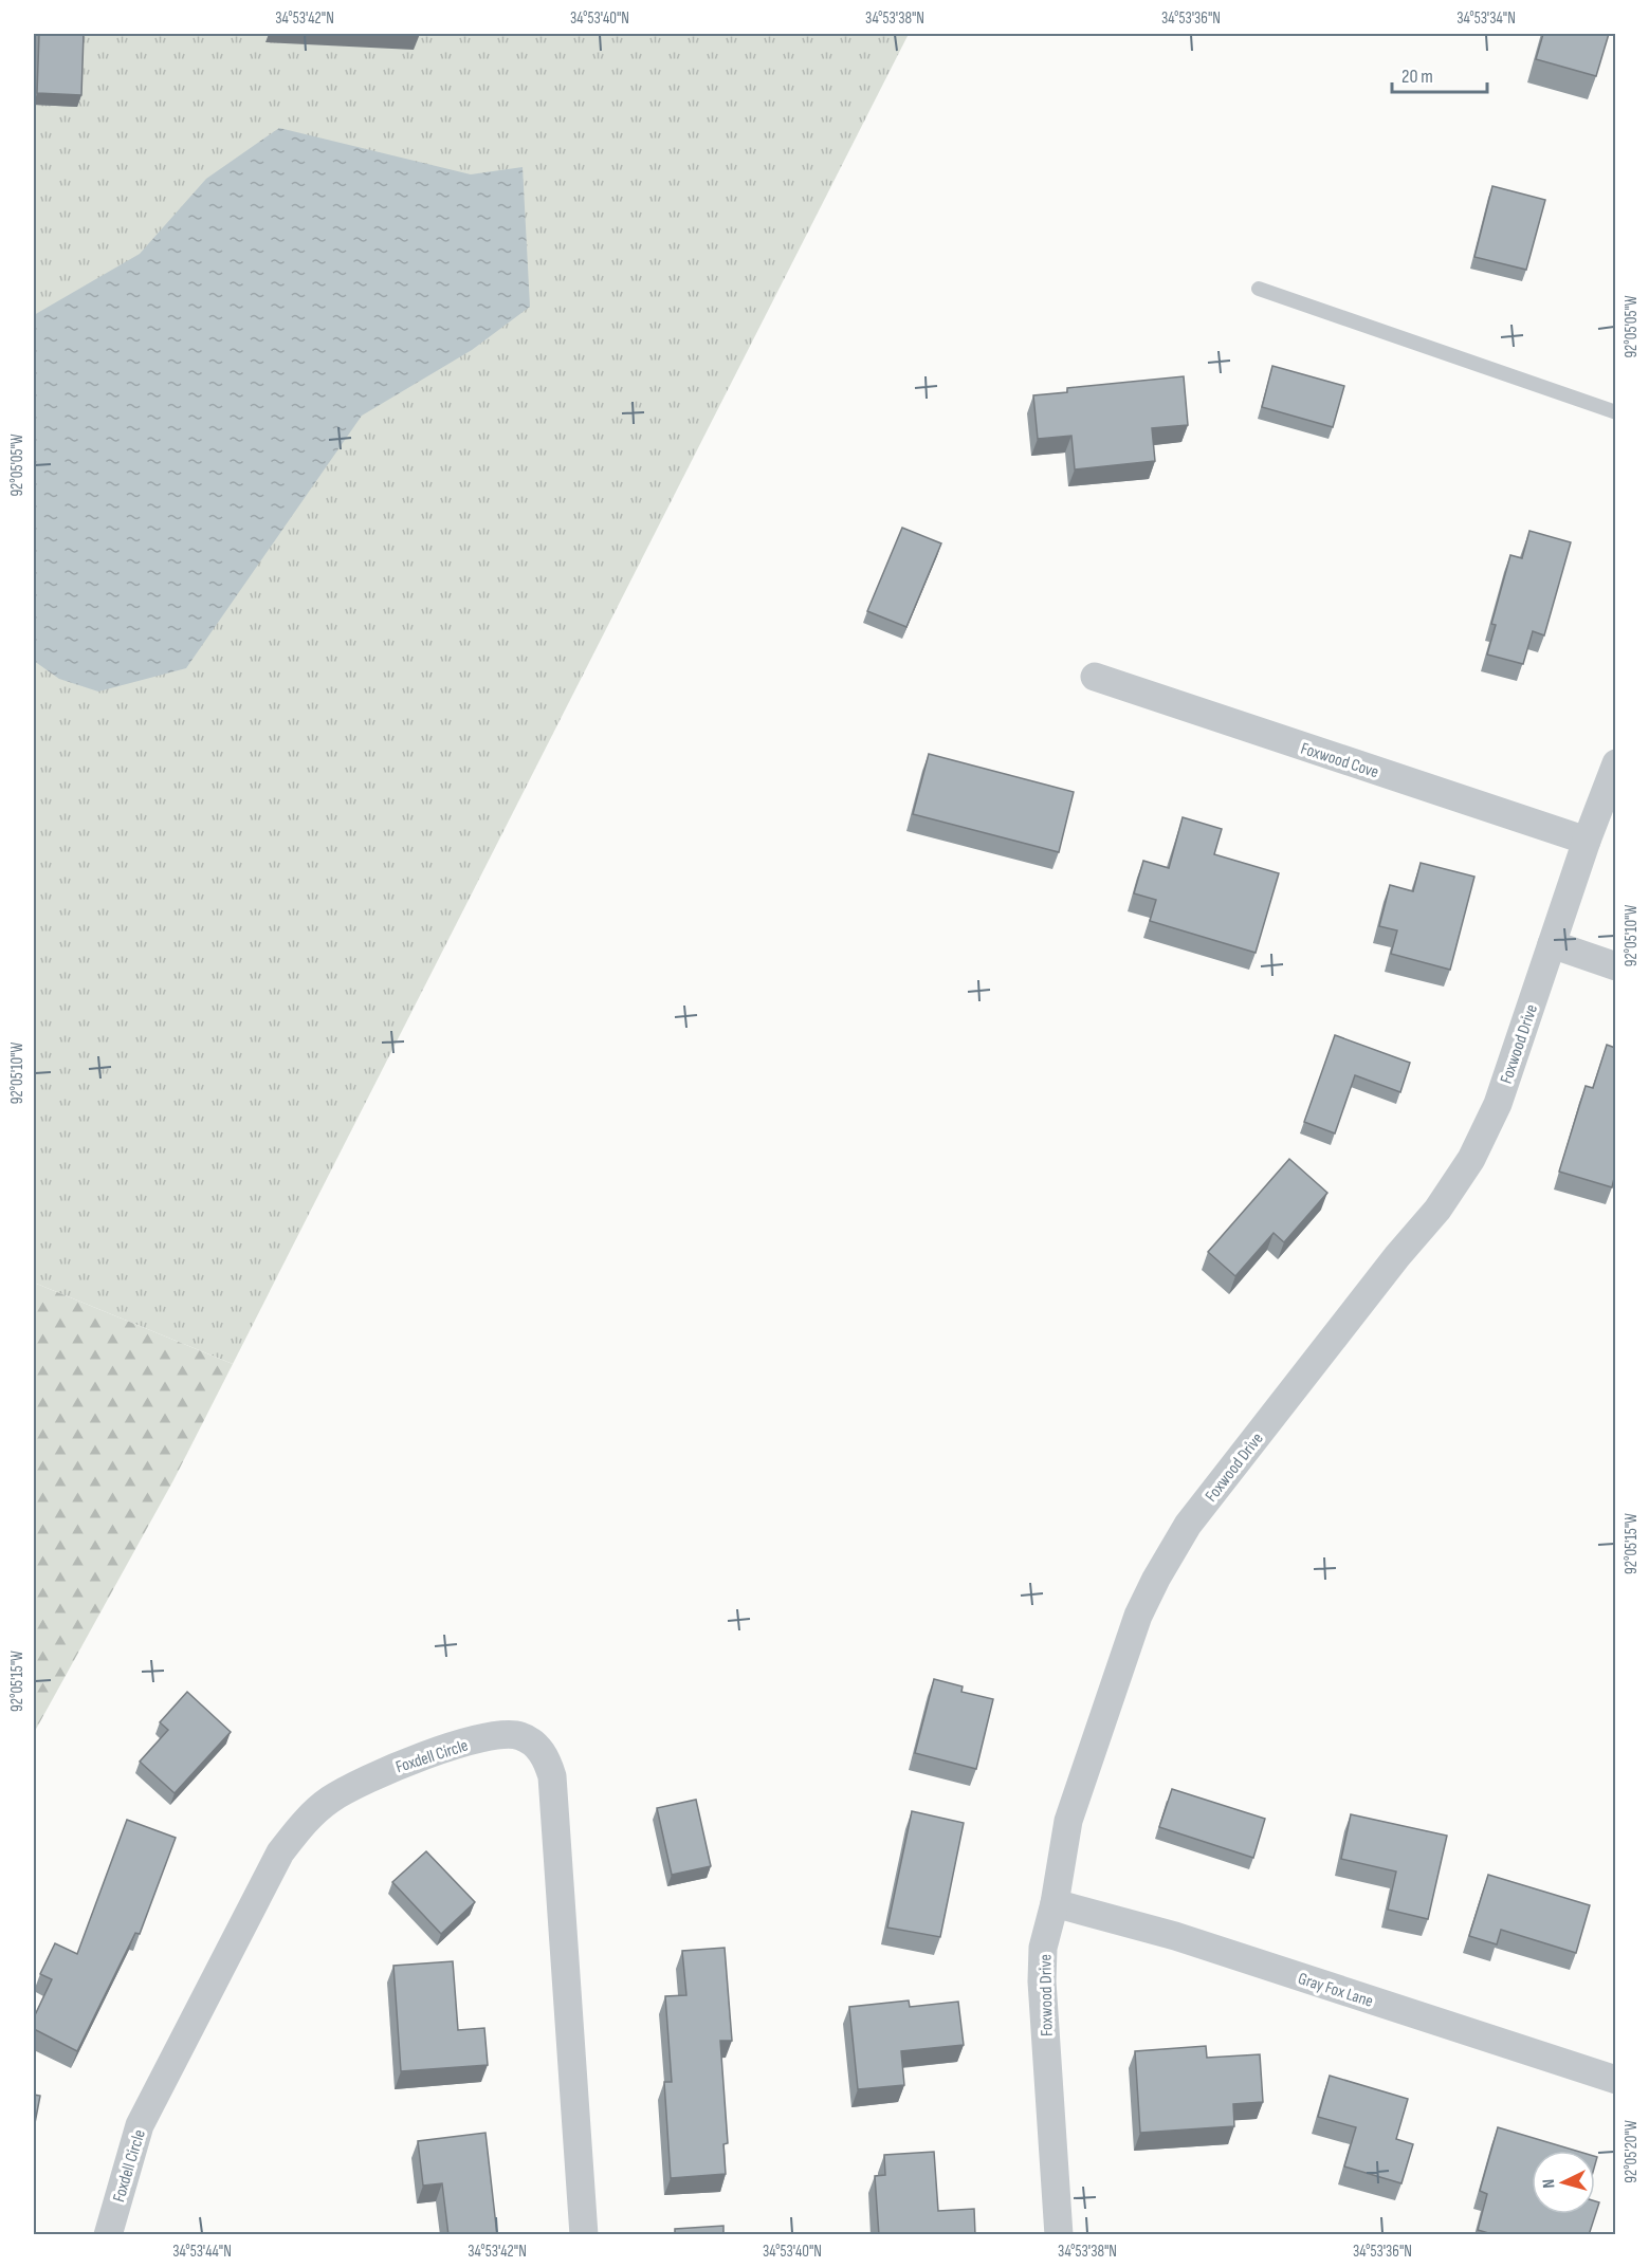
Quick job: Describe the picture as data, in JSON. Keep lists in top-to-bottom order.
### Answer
{
  "streets": {
    "street": [
      "Foxwood Cove",
      "Foxwood Drive",
      "Foxdell Circle",
      "Gray Fox Lane"
    ]
  },
  "crossings": [
    ["Foxwood Cove", "Foxwood Drive"],
    ["Foxwood Drive", "Gray Fox Lane"]
  ],
  "scale_bar": "20 m",
  "north": "left",
  "coordinates": [
    "34°53'42\"N",
    "34°53'40\"N",
    "34°53'38\"N",
    "34°53'36\"N",
    "34°53'34\"N",
    "92°05'05\"W",
    "92°05'10\"W",
    "92°05'15\"W",
    "92°05'20\"W",
    "34°53'44\"N"
  ]
}
